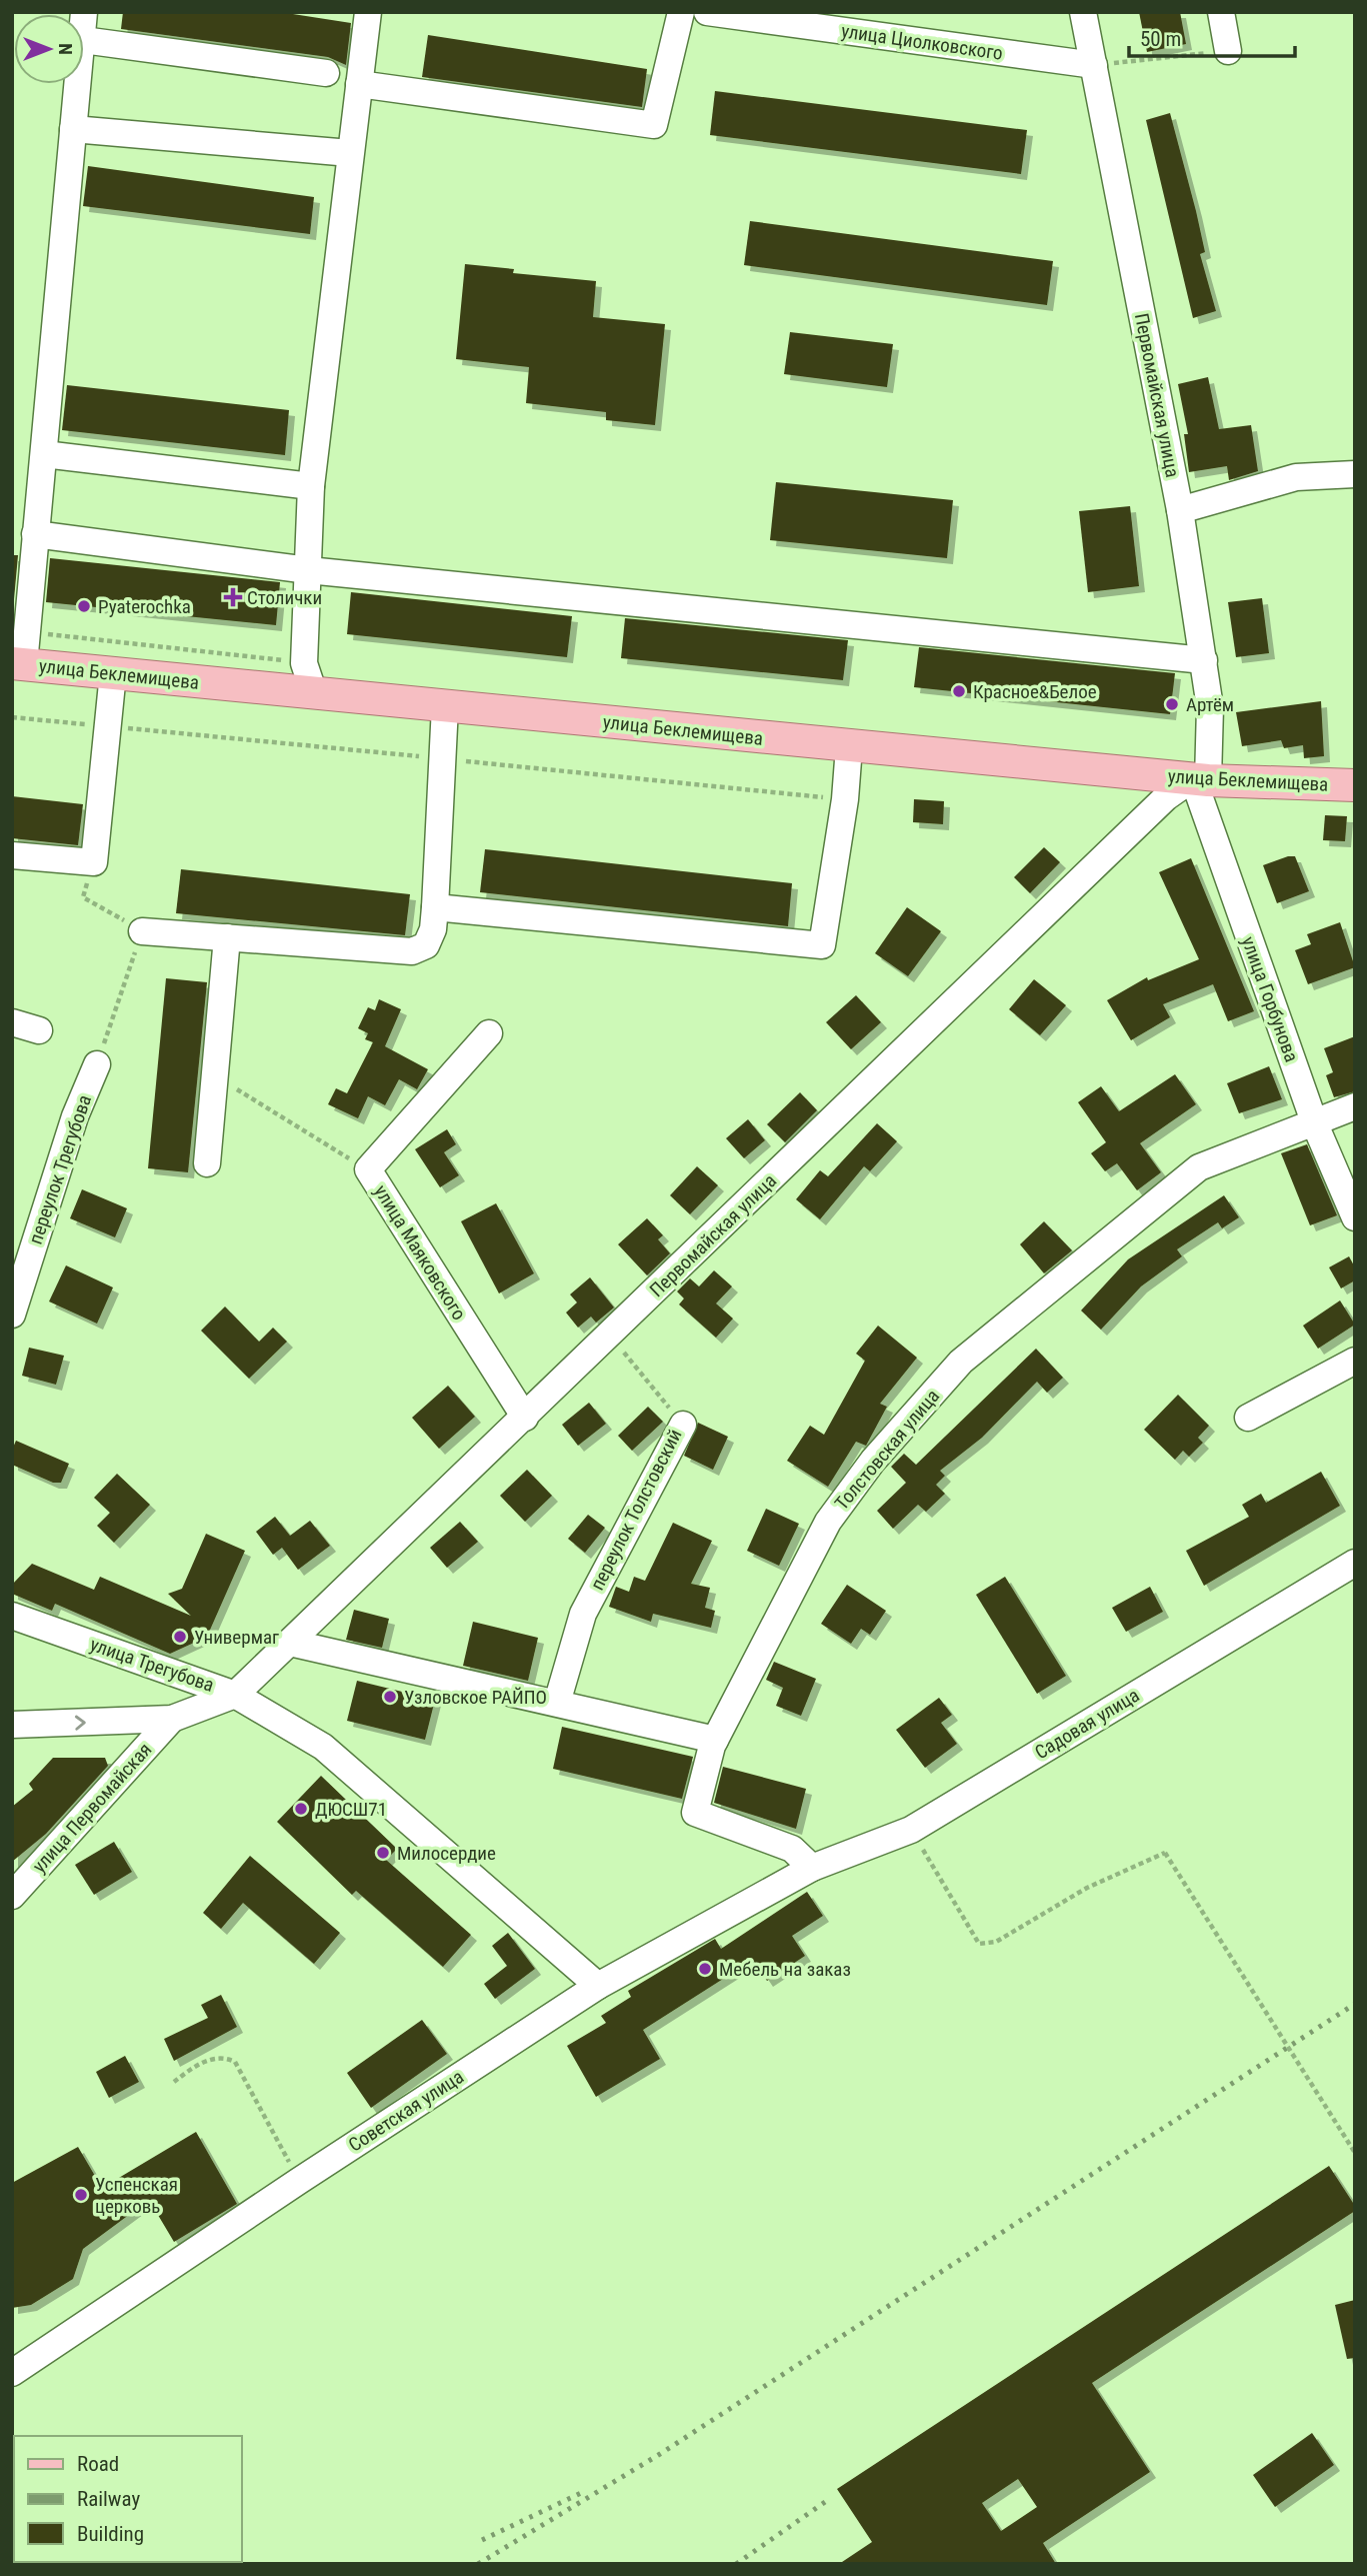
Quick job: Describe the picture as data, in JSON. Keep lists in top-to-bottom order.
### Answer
{
  "streets": {
    "main road": ["улица Беклемищева"],
    "street": [
      "улица Циолковского",
      "Первомайская улица",
      "улица Горбунова",
      "переулок Трегубова",
      "улица Маяковского",
      "Толстовская улица",
      "переулок Толстовский",
      "улица Трегубова",
      "Садовая улица",
      "улица Первомайская",
      "Советская улица"
    ]
  },
  "crossings": [
    ["улица Циолковского", "Первомайская улица"],
    ["Первомайская улица", "улица Беклемищева"],
    ["Первомайская улица", "улица Горбунова"],
    ["Первомайская улица", "улица Маяковского"],
    ["Первомайская улица", "переулок Толстовский"],
    ["Первомайская улица", "улица Трегубова"],
    ["улица Беклемищева", "улица Горбунова"],
    ["улица Горбунова", "Толстовская улица"],
    ["Толстовская улица", "Садовая улица"],
    ["Толстовская улица", "Советская улица"],
    ["улица Трегубова", "улица Первомайская"],
    ["Садовая улица", "Советская улица"]
  ],
  "places": {
    "health": ["Столички"],
    "other": [
      "Pyaterochka",
      "Красное&Белое",
      "Артём",
      "Универмаг",
      "Узловское РАЙПО",
      "ДЮСШ71",
      "Милосердие",
      "Мебель на заказ",
      "Успенская церковь"
    ]
  },
  "legend": ["Road", "Railway", "Building"],
  "scale_bar": "50 m",
  "north": "right"
}
